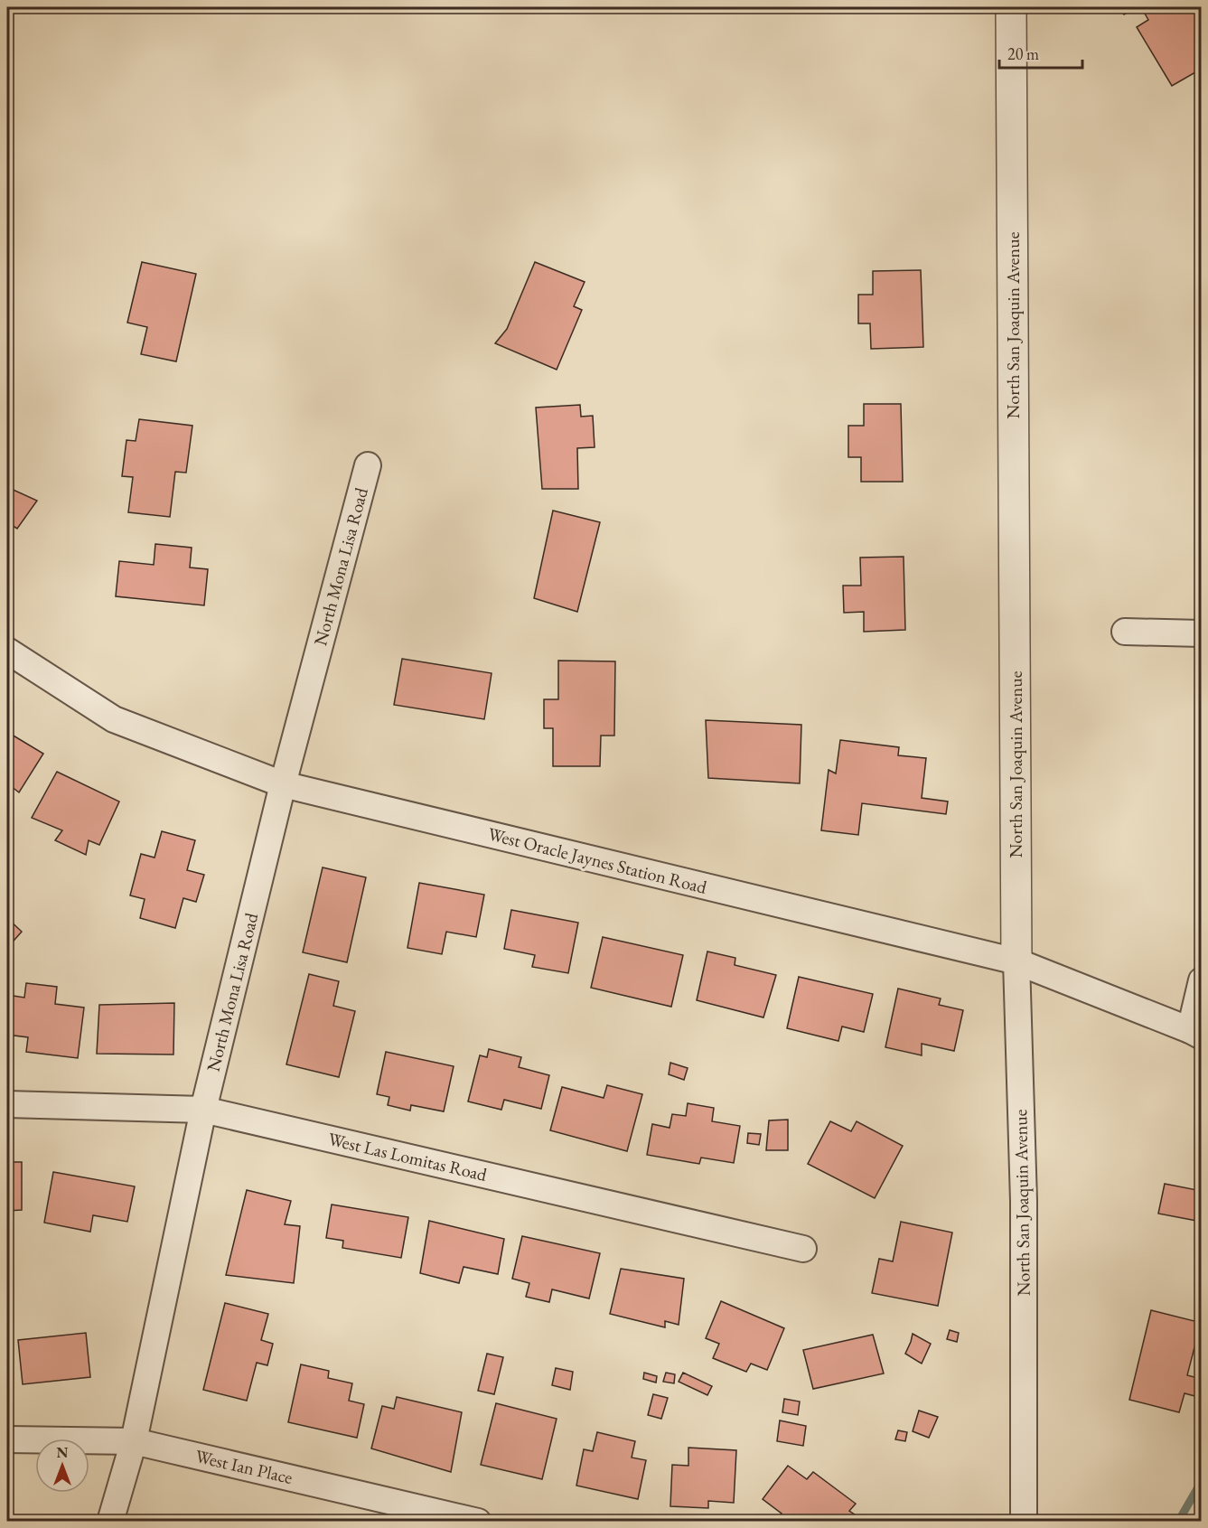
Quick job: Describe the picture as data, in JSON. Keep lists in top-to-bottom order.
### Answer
{
  "streets": {
    "street": [
      "North San Joaquin Avenue",
      "North Mona Lisa Road",
      "West Oracle Jaynes Station Road",
      "West Las Lomitas Road",
      "West Ian Place"
    ]
  },
  "crossings": [
    ["North San Joaquin Avenue", "West Oracle Jaynes Station Road"],
    ["North Mona Lisa Road", "West Oracle Jaynes Station Road"],
    ["North Mona Lisa Road", "West Las Lomitas Road"],
    ["North Mona Lisa Road", "West Ian Place"]
  ],
  "scale_bar": "20 m",
  "north": "top"
}
